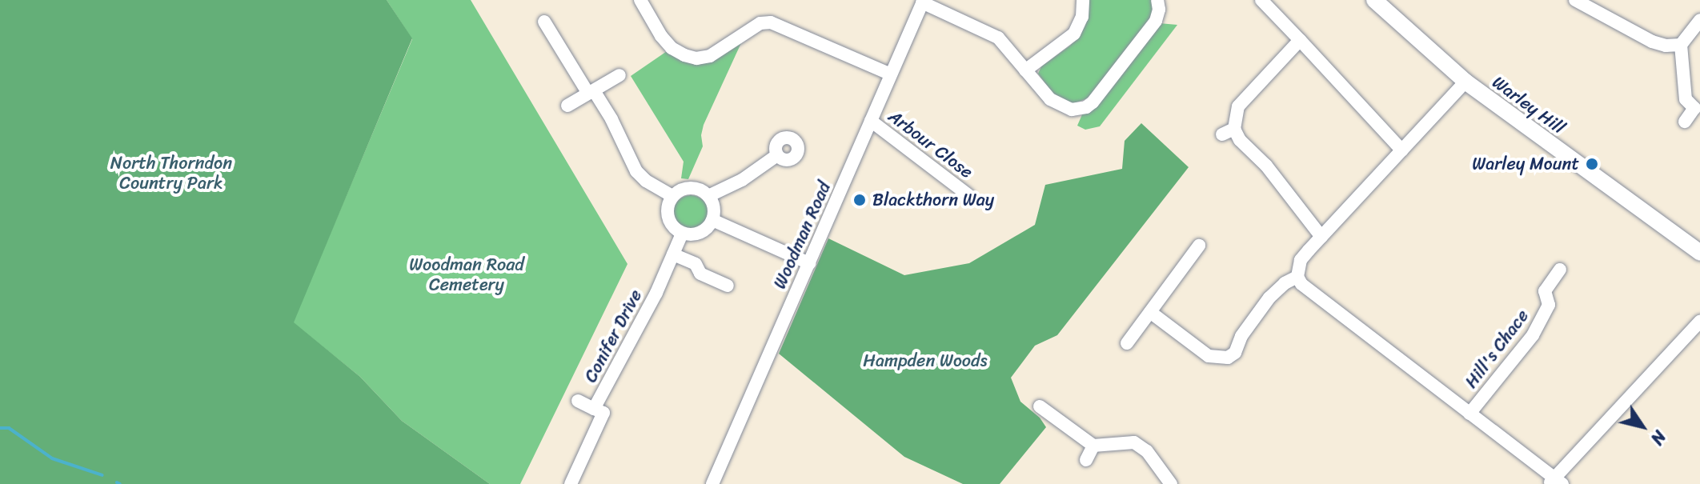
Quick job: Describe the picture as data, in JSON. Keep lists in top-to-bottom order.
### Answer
{
  "streets": {
    "main road": ["Warley Hill"],
    "street": [
      "Arbour Close",
      "Woodman Road",
      "Conifer Drive",
      "Hill's Chace"
    ]
  },
  "crossings": [
    ["Arbour Close", "Woodman Road"]
  ],
  "parks": ["North Thorndon Country Park", "Woodman Road Cemetery", "Hampden Woods"],
  "places": ["Warley Mount", "Blackthorn Way"],
  "north": "bottom right"
}
